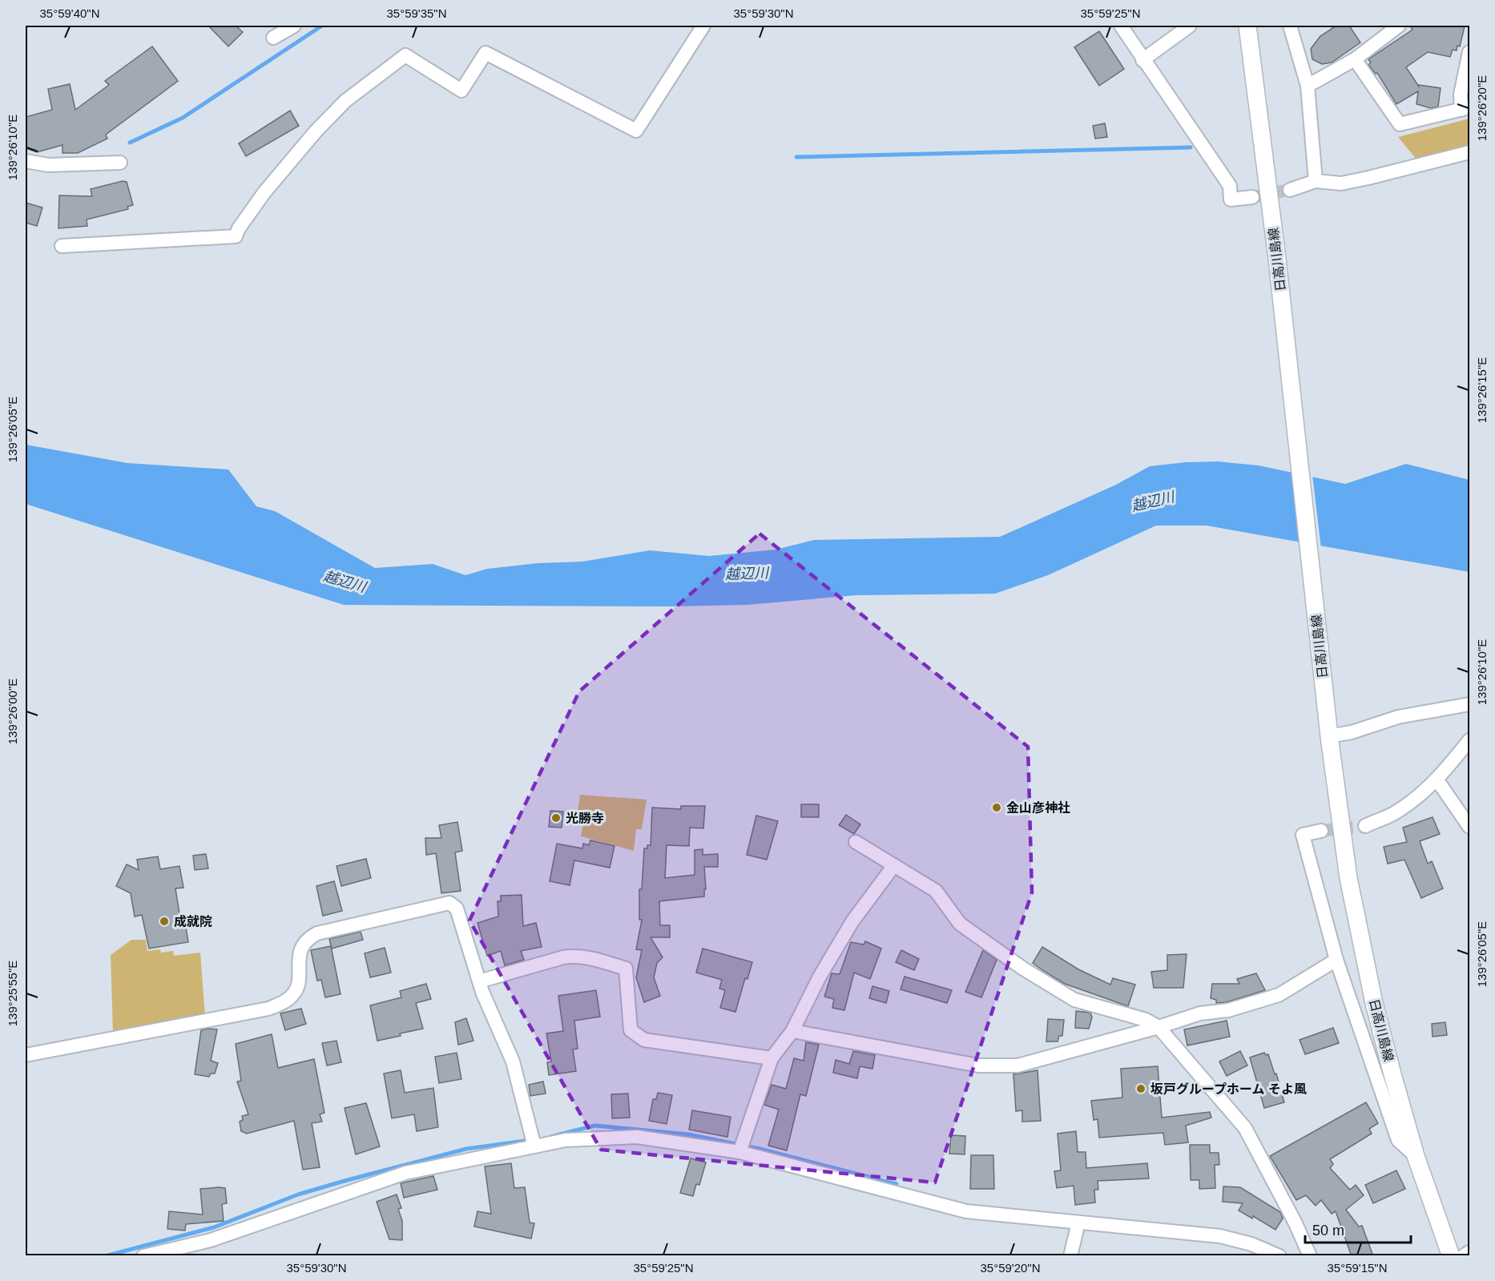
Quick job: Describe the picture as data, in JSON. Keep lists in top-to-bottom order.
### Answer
{
  "streets": {
    "main road": ["日高川島線"]
  },
  "water": ["越辺川"],
  "places": [
    "金山彦神社",
    "光勝寺",
    "成就院",
    "坂戸グループホーム そよ風"
  ],
  "scale_bar": "50 m",
  "coordinates": [
    "35°59'40\"N",
    "35°59'35\"N",
    "35°59'30\"N",
    "35°59'25\"N",
    "139°26'20\"E",
    "139°26'10\"E",
    "139°26'15\"E",
    "139°26'05\"E",
    "139°26'00\"E",
    "139°25'55\"E",
    "35°59'20\"N",
    "35°59'15\"N"
  ]
}
